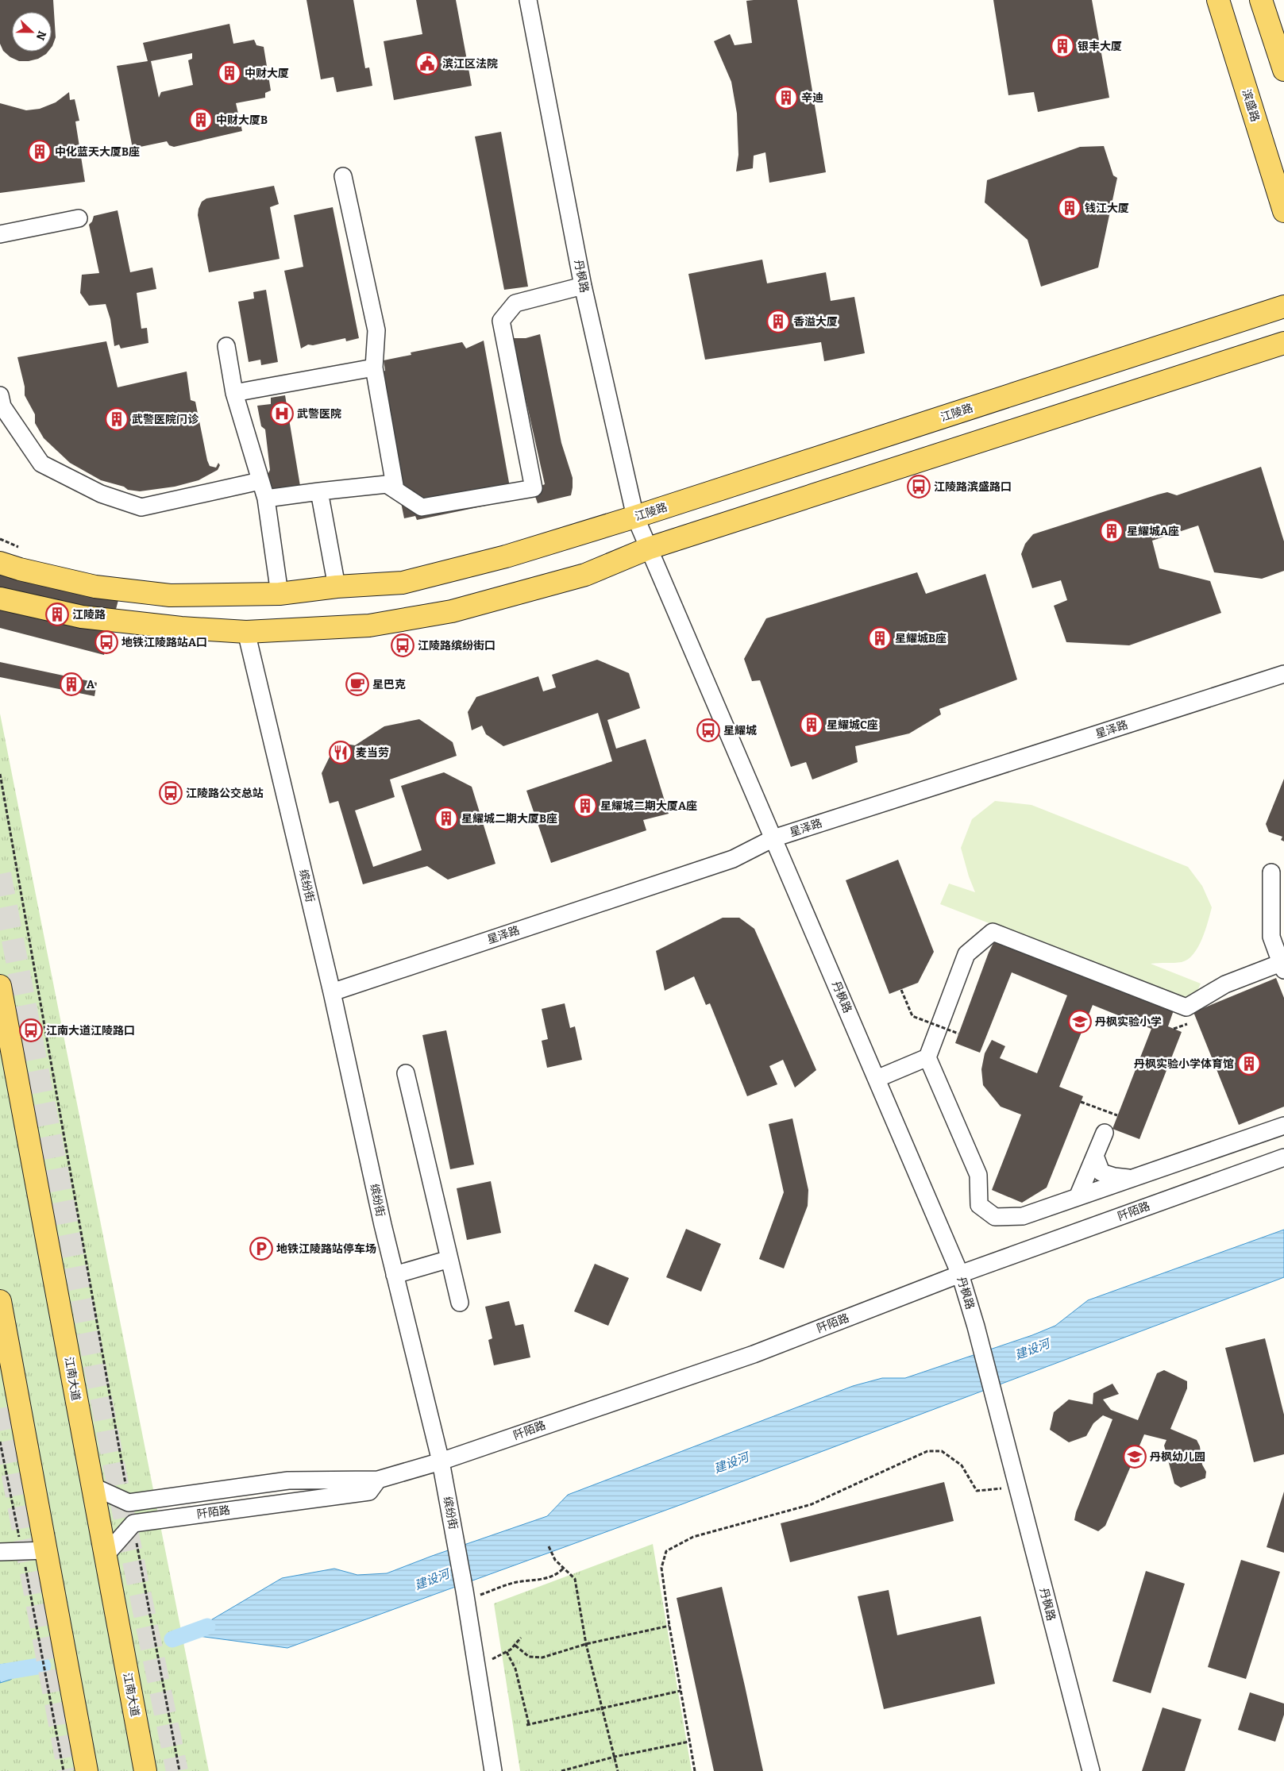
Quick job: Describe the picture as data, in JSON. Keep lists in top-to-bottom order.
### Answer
{
  "streets": {
    "main road": ["滨盛路", "江陵路", "江南大道"],
    "street": [
      "丹枫路",
      "星泽路",
      "缤纷街",
      "阡陌路"
    ]
  },
  "crossings": [
    ["丹枫路", "江陵路"],
    ["丹枫路", "星泽路"],
    ["丹枫路", "阡陌路"],
    ["星泽路", "缤纷街"],
    ["缤纷街", "阡陌路"]
  ],
  "water": ["建设河"],
  "places": {
    "building": [
      "银丰大厦",
      "中财大厦",
      "辛迪",
      "中财大厦B",
      "中化蓝天大厦B座",
      "钱江大厦",
      "香溢大厦",
      "武警医院门诊",
      "星耀城A座",
      "江陵路",
      "星耀城B座",
      "A",
      "星耀城C座",
      "星耀城二期大厦A座",
      "星耀城二期大厦B座",
      "丹枫实验小学体育馆"
    ],
    "public building": ["滨江区法院"],
    "hospital": ["武警医院"],
    "bus stop": [
      "江陵路滨盛路口",
      "地铁江陵路站A口",
      "江陵路缤纷街口",
      "星耀城",
      "江陵路公交总站",
      "江南大道江陵路口"
    ],
    "cafe": ["星巴克"],
    "restaurant": ["麦当劳"],
    "school or university": ["丹枫实验小学", "丹枫幼儿园"],
    "parking": ["地铁江陵路站停车场"]
  },
  "north": "right"
}
